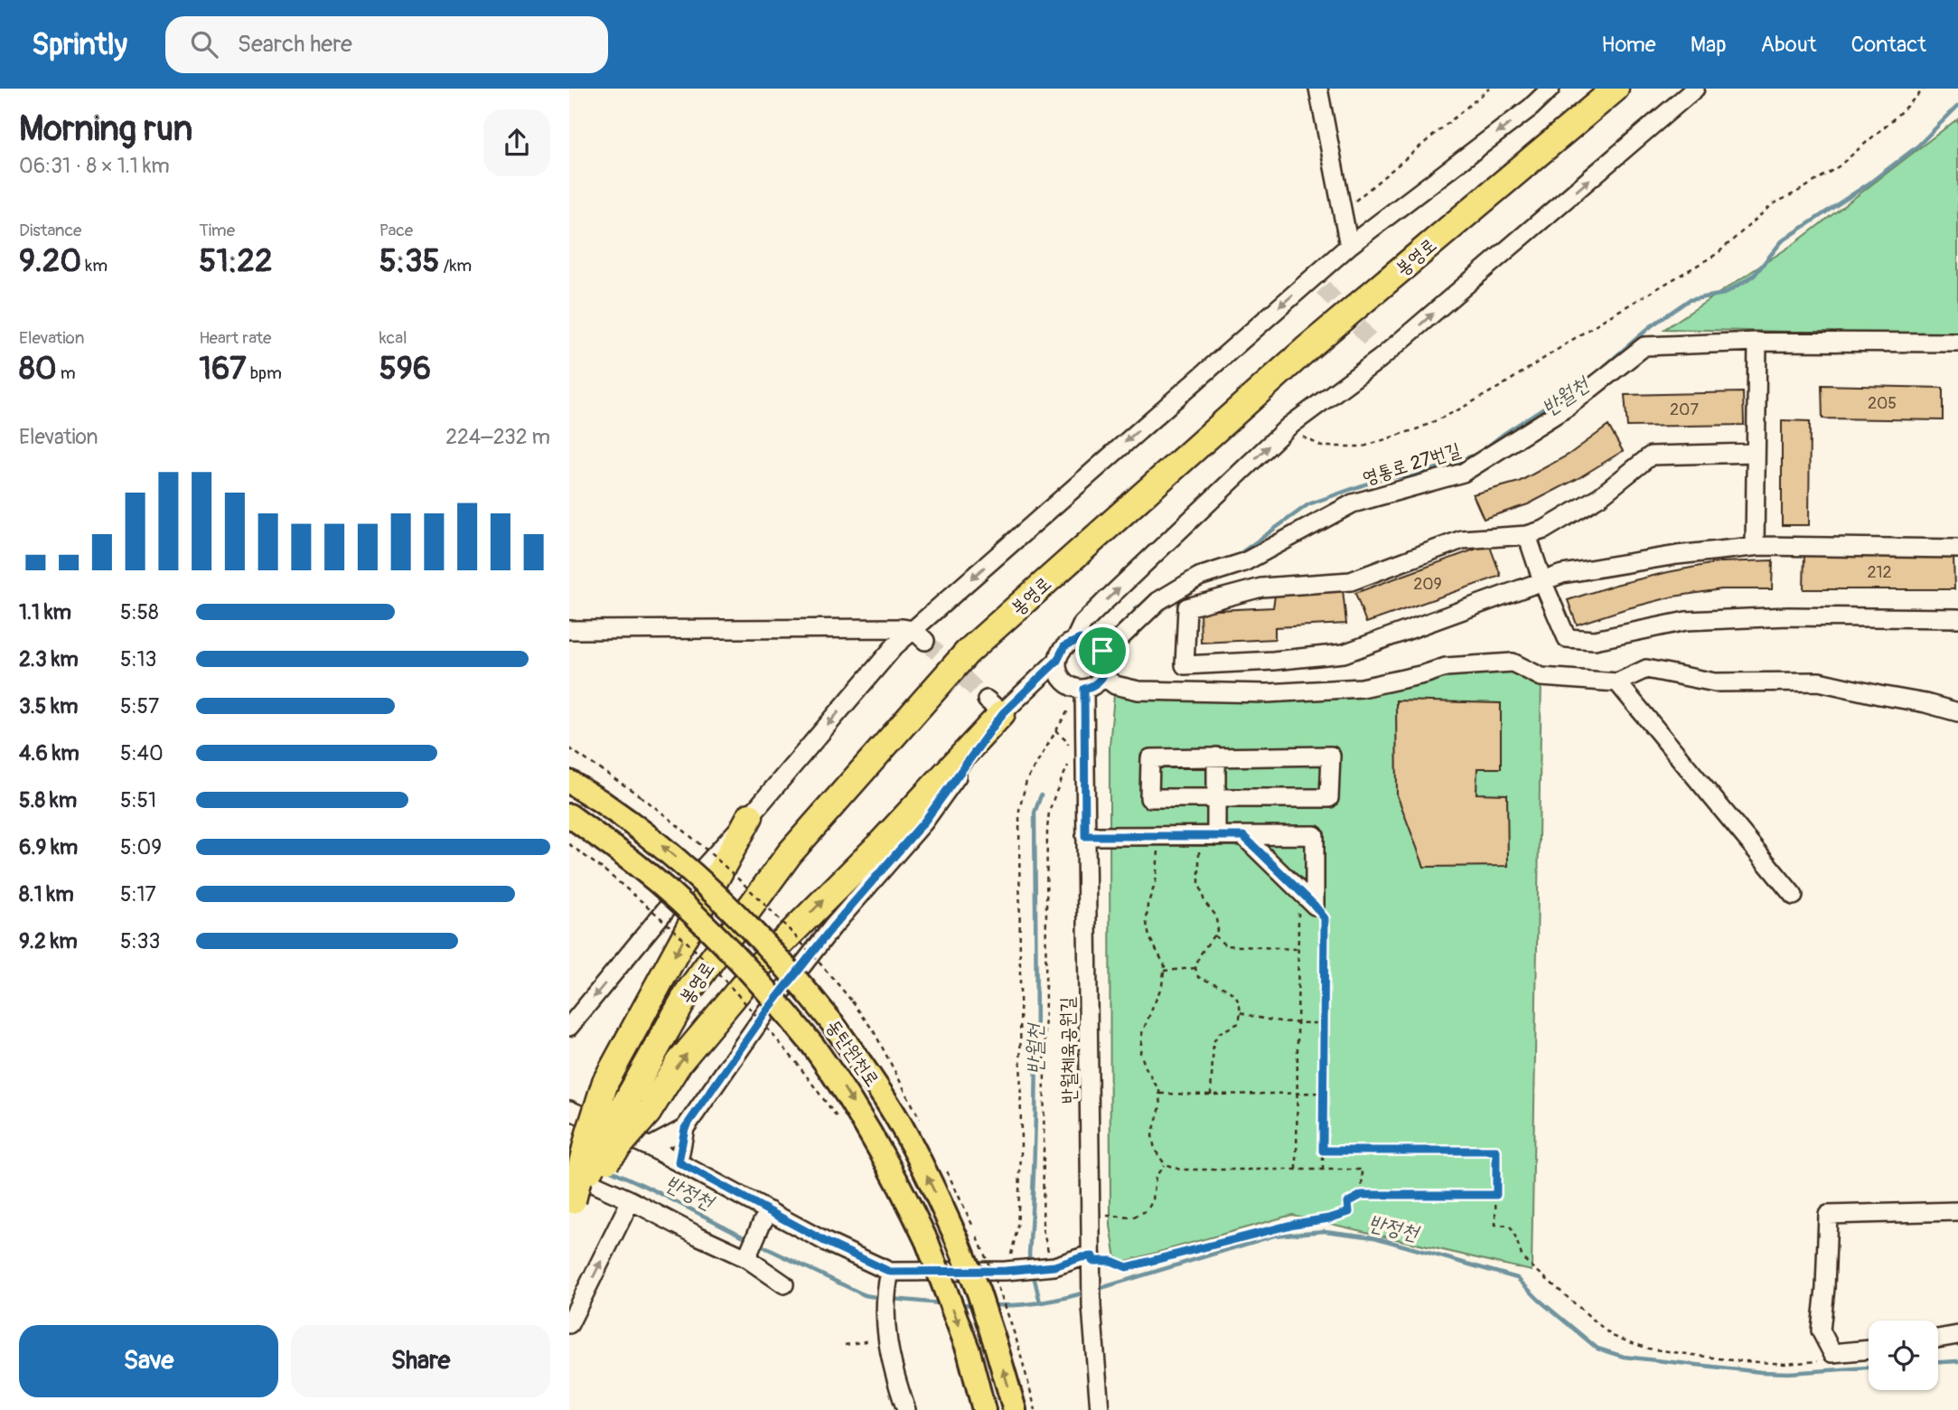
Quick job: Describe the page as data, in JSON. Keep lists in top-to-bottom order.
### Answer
{
  "streets": {
    "highway": ["봉영로"],
    "main road": ["동탄원천로"],
    "street": ["영통로 27번길", "반월체육공원길"]
  },
  "crossings": [
    ["영통로 27번길", "반월체육공원길"]
  ],
  "water": ["반월천", "반정천"],
  "house_numbers": [
    "205",
    "207",
    "212",
    "209"
  ],
  "page": {
    "header": "Sprintly",
    "search": "Search here",
    "nav": [
      "Home",
      "Map",
      "About",
      "Contact"
    ],
    "heading": ["Morning run", "06:31 · 8 × 1.1 km"],
    "stats": [
      ["Distance", "9.20 km"],
      ["Time", "51:22"],
      ["Pace", "5:35 /km"],
      ["Elevation", "80 m"],
      ["Heart rate", "167 bpm"],
      ["kcal", "596"]
    ],
    "chart": ["Elevation", "224–232 m"],
    "list": [
      {
        "name": "1.1 km",
        "note": "5:58"
      },
      {
        "name": "2.3 km",
        "note": "5:13"
      },
      {
        "name": "3.5 km",
        "note": "5:57"
      },
      {
        "name": "4.6 km",
        "note": "5:40"
      },
      {
        "name": "5.8 km",
        "note": "5:51"
      },
      {
        "name": "6.9 km",
        "note": "5:09"
      },
      {
        "name": "8.1 km",
        "note": "5:17"
      },
      {
        "name": "9.2 km",
        "note": "5:33"
      }
    ],
    "buttons": ["Save", "Share"]
  }
}
